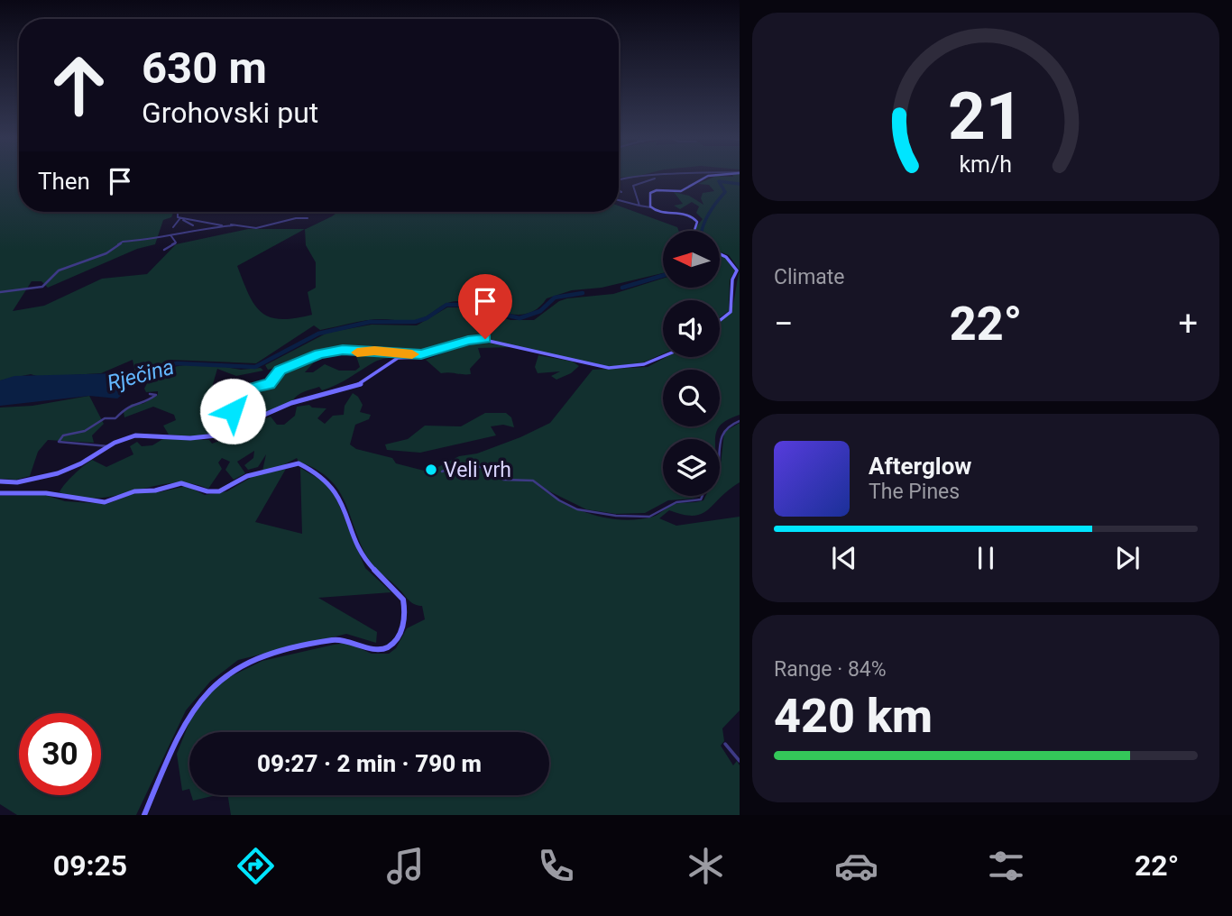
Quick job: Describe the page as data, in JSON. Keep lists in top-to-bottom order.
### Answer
{
  "water": ["Rječina"],
  "places": ["Veli vrh"],
  "north": "left",
  "page": {
    "turn": ["630 m", "Grohovski put"],
    "then": "Then",
    "tile": [
      "Climate",
      ["Range · 84%", "420 km"]
    ],
    "heat": ["−", "22°", "+"],
    "song": ["Afterglow", "The Pines"],
    "limit": "30",
    "trip": "09:27 · 2 min · 790 m",
    "tabs": ["09:25", "22°"],
    "gauge": ["21", "km/h"]
  }
}
